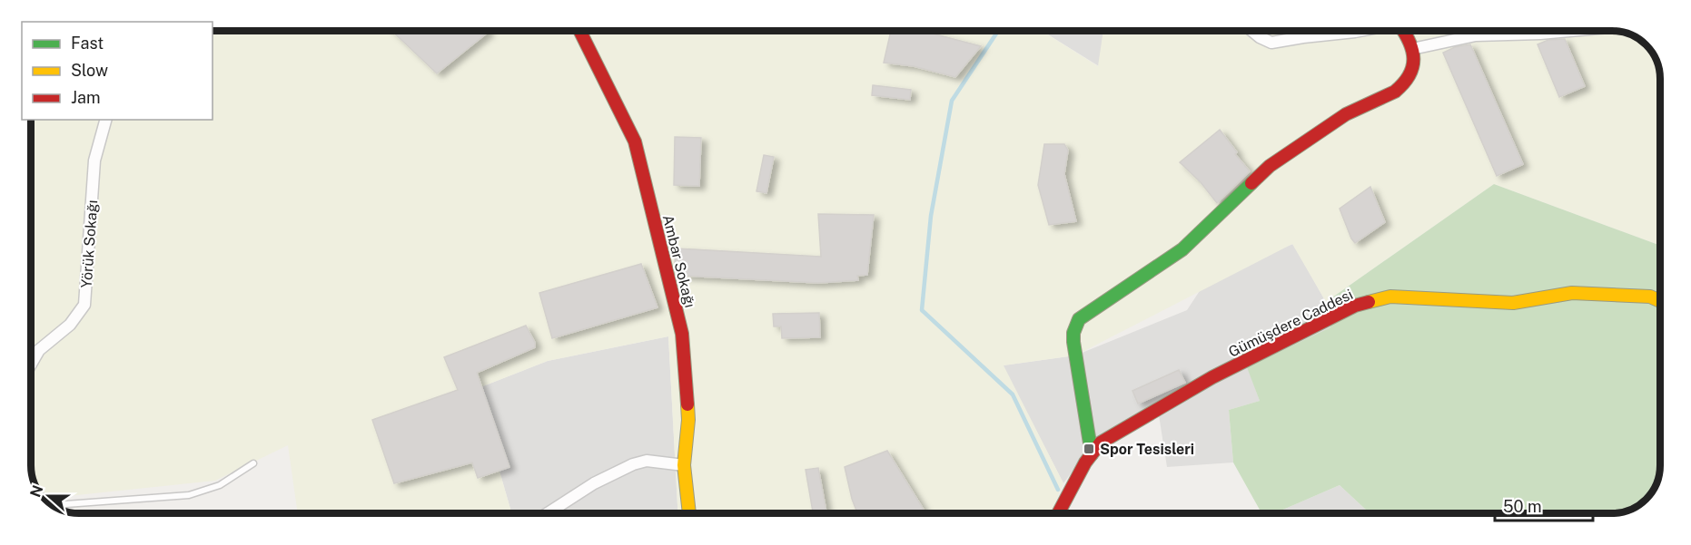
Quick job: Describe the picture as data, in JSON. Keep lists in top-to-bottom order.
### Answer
{
  "streets": {
    "street": ["Yörük Sokağı", "Ambar Sokağı", "Gümüşdere Caddesi"]
  },
  "places": {
    "transit": ["Spor Tesisleri"]
  },
  "legend": ["Fast", "Slow", "Jam"],
  "scale_bar": "50 m",
  "north": "left"
}
